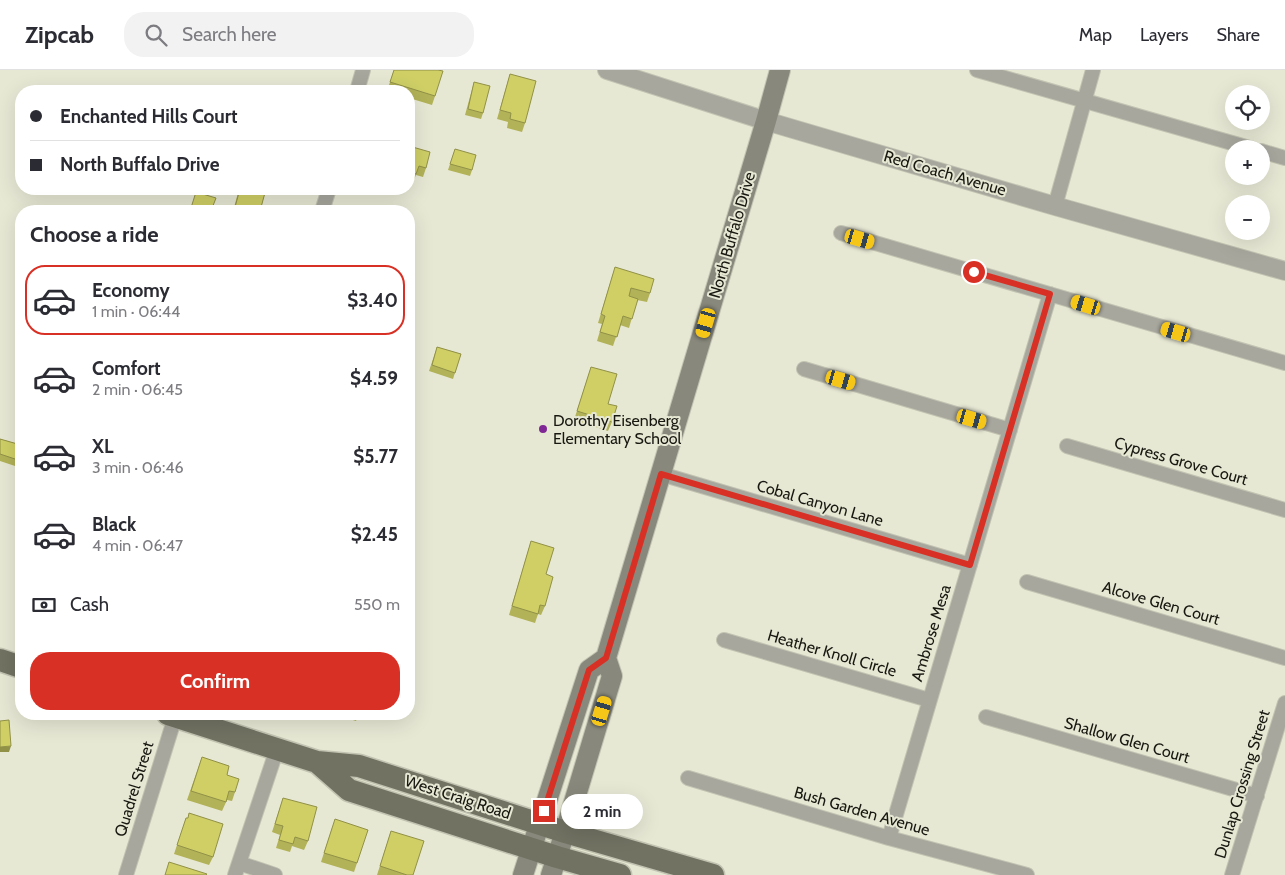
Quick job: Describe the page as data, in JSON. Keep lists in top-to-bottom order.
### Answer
{
  "streets": {
    "main road": ["North Buffalo Drive", "West Craig Road"],
    "street": [
      "Red Coach Avenue",
      "Cypress Grove Court",
      "Cobal Canyon Lane",
      "Alcove Glen Court",
      "Ambrose Mesa",
      "Heather Knoll Circle",
      "Shallow Glen Court",
      "Dunlap Crossing Street",
      "Quadrel Street",
      "Bush Garden Avenue"
    ]
  },
  "crossings": [
    ["Red Coach Avenue", "North Buffalo Drive"],
    ["North Buffalo Drive", "Cobal Canyon Lane"],
    ["North Buffalo Drive", "West Craig Road"],
    ["Cobal Canyon Lane", "Ambrose Mesa"],
    ["Ambrose Mesa", "Heather Knoll Circle"],
    ["Ambrose Mesa", "Bush Garden Avenue"],
    ["Shallow Glen Court", "Dunlap Crossing Street"]
  ],
  "places": ["Dorothy Eisenberg Elementary School"],
  "page": {
    "header": "Zipcab",
    "search": "Search here",
    "nav": ["Map", "Layers", "Share"],
    "map_buttons": ["+", "−"],
    "banner": ["Enchanted Hills Court", "North Buffalo Drive"],
    "heading": "Choose a ride",
    "list": [
      {
        "name": "Economy",
        "note": "1 min · 06:44",
        "value": "$3.40"
      },
      {
        "name": "Comfort",
        "note": "2 min · 06:45",
        "value": "$4.59"
      },
      {
        "name": "XL",
        "note": "3 min · 06:46",
        "value": "$5.77"
      },
      {
        "name": "Black",
        "note": "4 min · 06:47",
        "value": "$2.45"
      }
    ],
    "pay": ["Cash", "550 m"],
    "buttons": "Confirm",
    "bubble": "2 min"
  }
}
